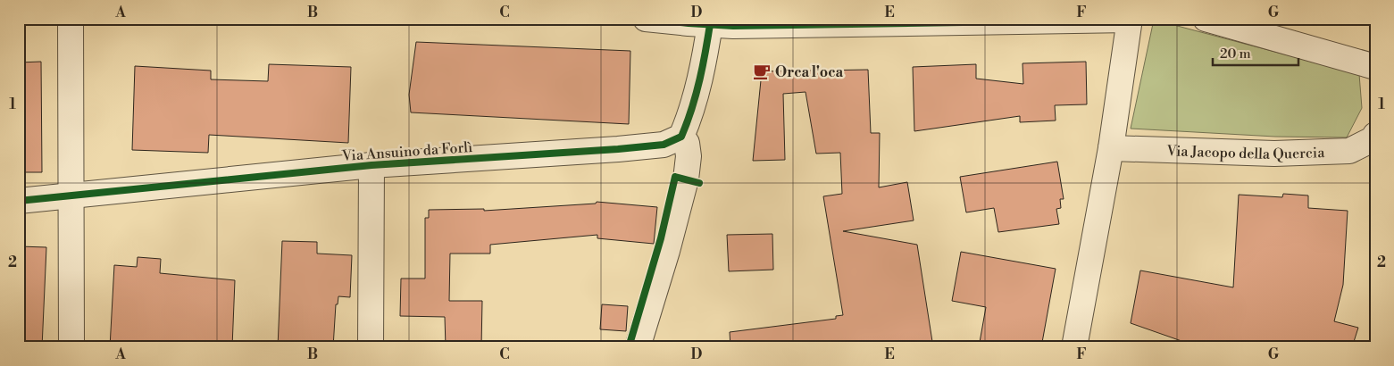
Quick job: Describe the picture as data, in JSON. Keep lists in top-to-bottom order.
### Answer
{
  "streets": {
    "street": ["Via Ansuino da Forlì", "Via Jacopo della Quercia"]
  },
  "places": {
    "cafe": ["Orca l'oca"]
  },
  "scale_bar": "20 m",
  "grid": {
    "columns": [
      "A",
      "B",
      "C",
      "D",
      "E",
      "F",
      "G"
    ],
    "rows": ["1", "2"]
  }
}
